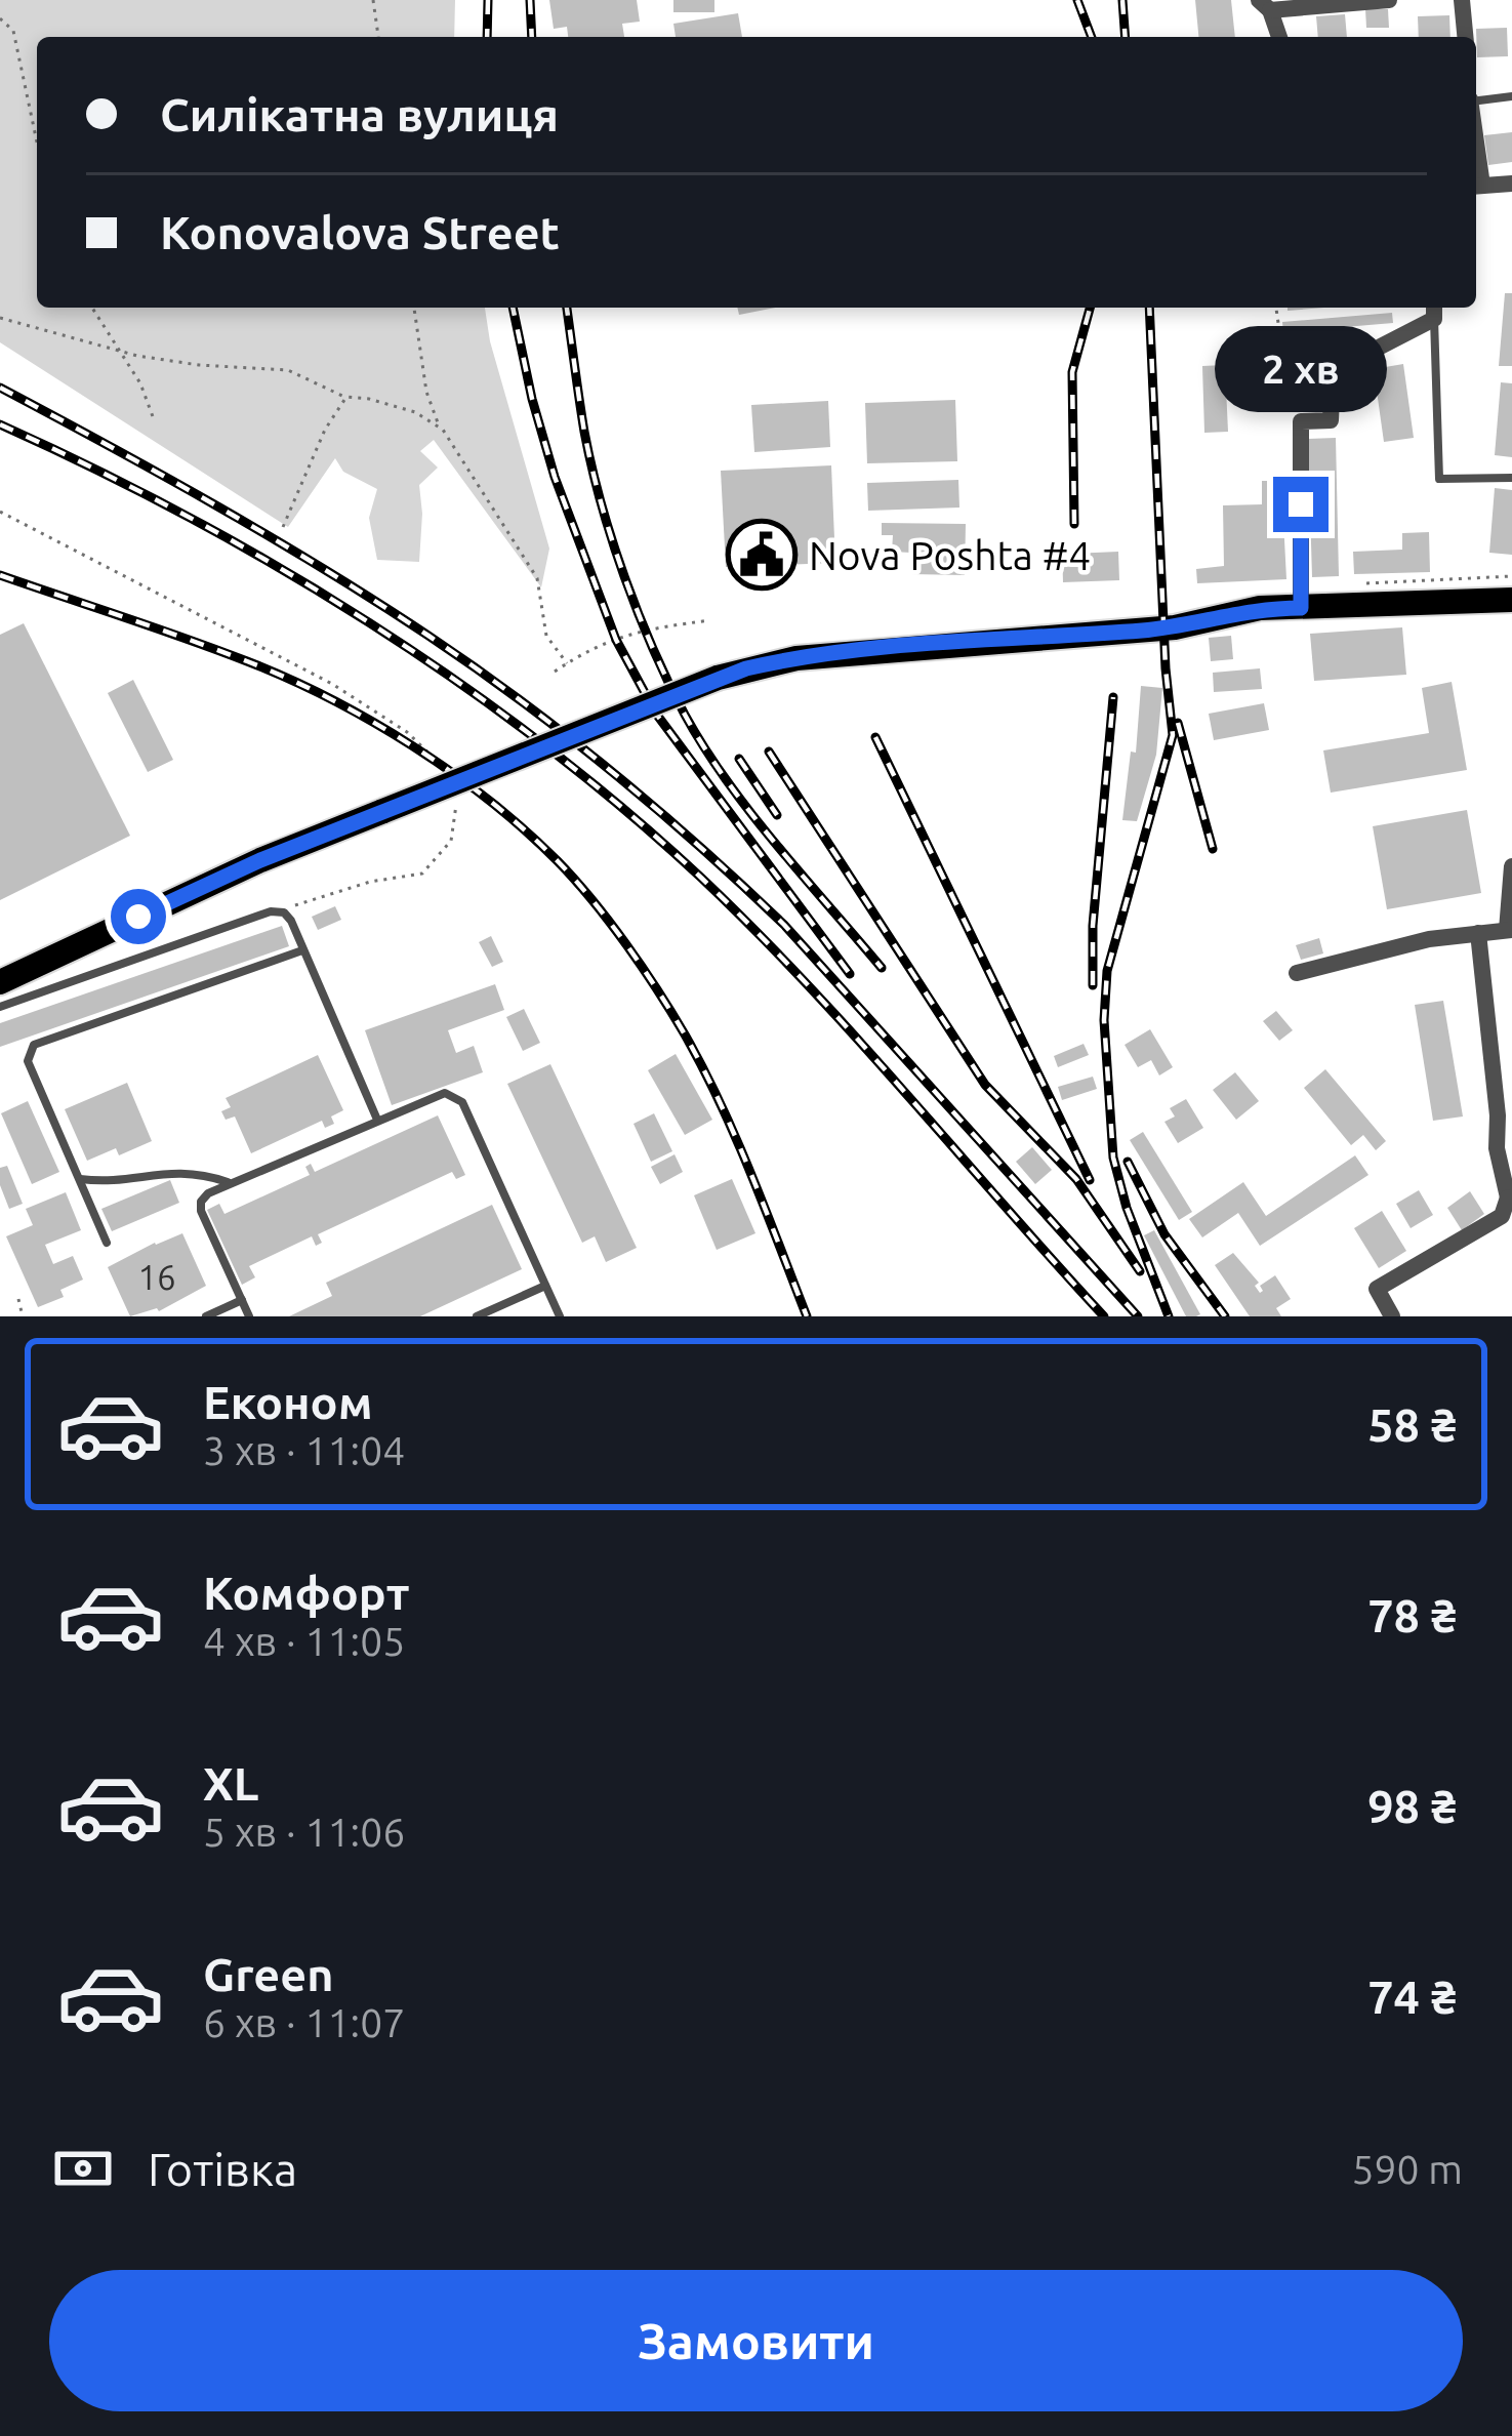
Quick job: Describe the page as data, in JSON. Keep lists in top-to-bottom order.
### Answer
{
  "places": {
    "public building": ["Nova Poshta #4"]
  },
  "house_numbers": ["16"],
  "page": {
    "banner": ["Силікатна вулиця", "Konovalova Street"],
    "bubble": "2 хв",
    "list": [
      {
        "name": "Економ",
        "note": "3 хв · 11:04",
        "value": "58 ₴"
      },
      {
        "name": "Комфорт",
        "note": "4 хв · 11:05",
        "value": "78 ₴"
      },
      {
        "name": "XL",
        "note": "5 хв · 11:06",
        "value": "98 ₴"
      },
      {
        "name": "Green",
        "note": "6 хв · 11:07",
        "value": "74 ₴"
      }
    ],
    "pay": ["Готівка", "590 m"],
    "buttons": "Замовити"
  }
}
